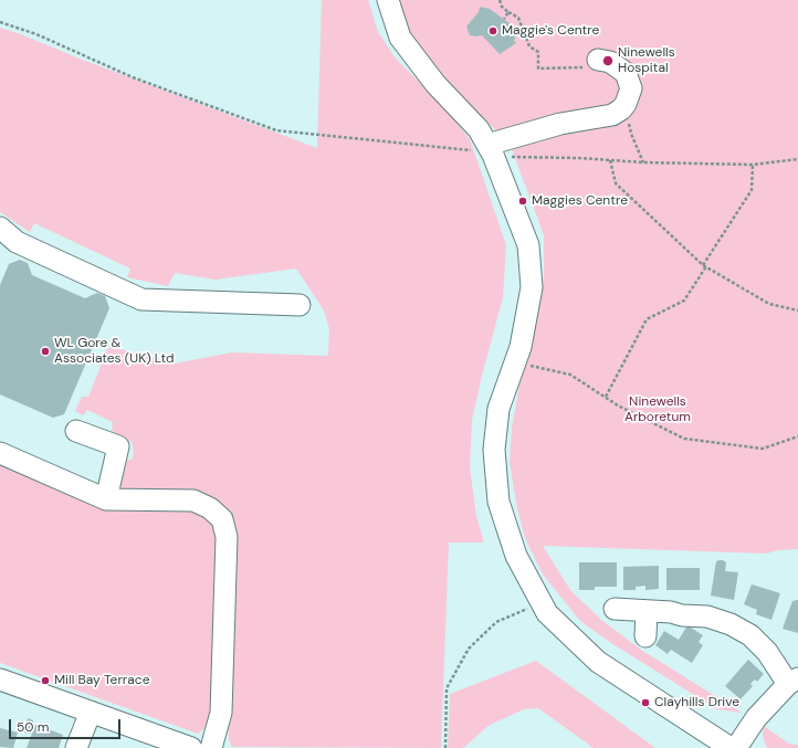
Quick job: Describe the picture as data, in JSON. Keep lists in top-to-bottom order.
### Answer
{
  "parks": ["Ninewells Arboretum"],
  "places": [
    "Maggie's Centre",
    "Ninewells Hospital",
    "Maggies Centre",
    "WL Gore & Associates (UK) Ltd",
    "Mill Bay Terrace",
    "Clayhills Drive"
  ],
  "scale_bar": "50 m"
}
